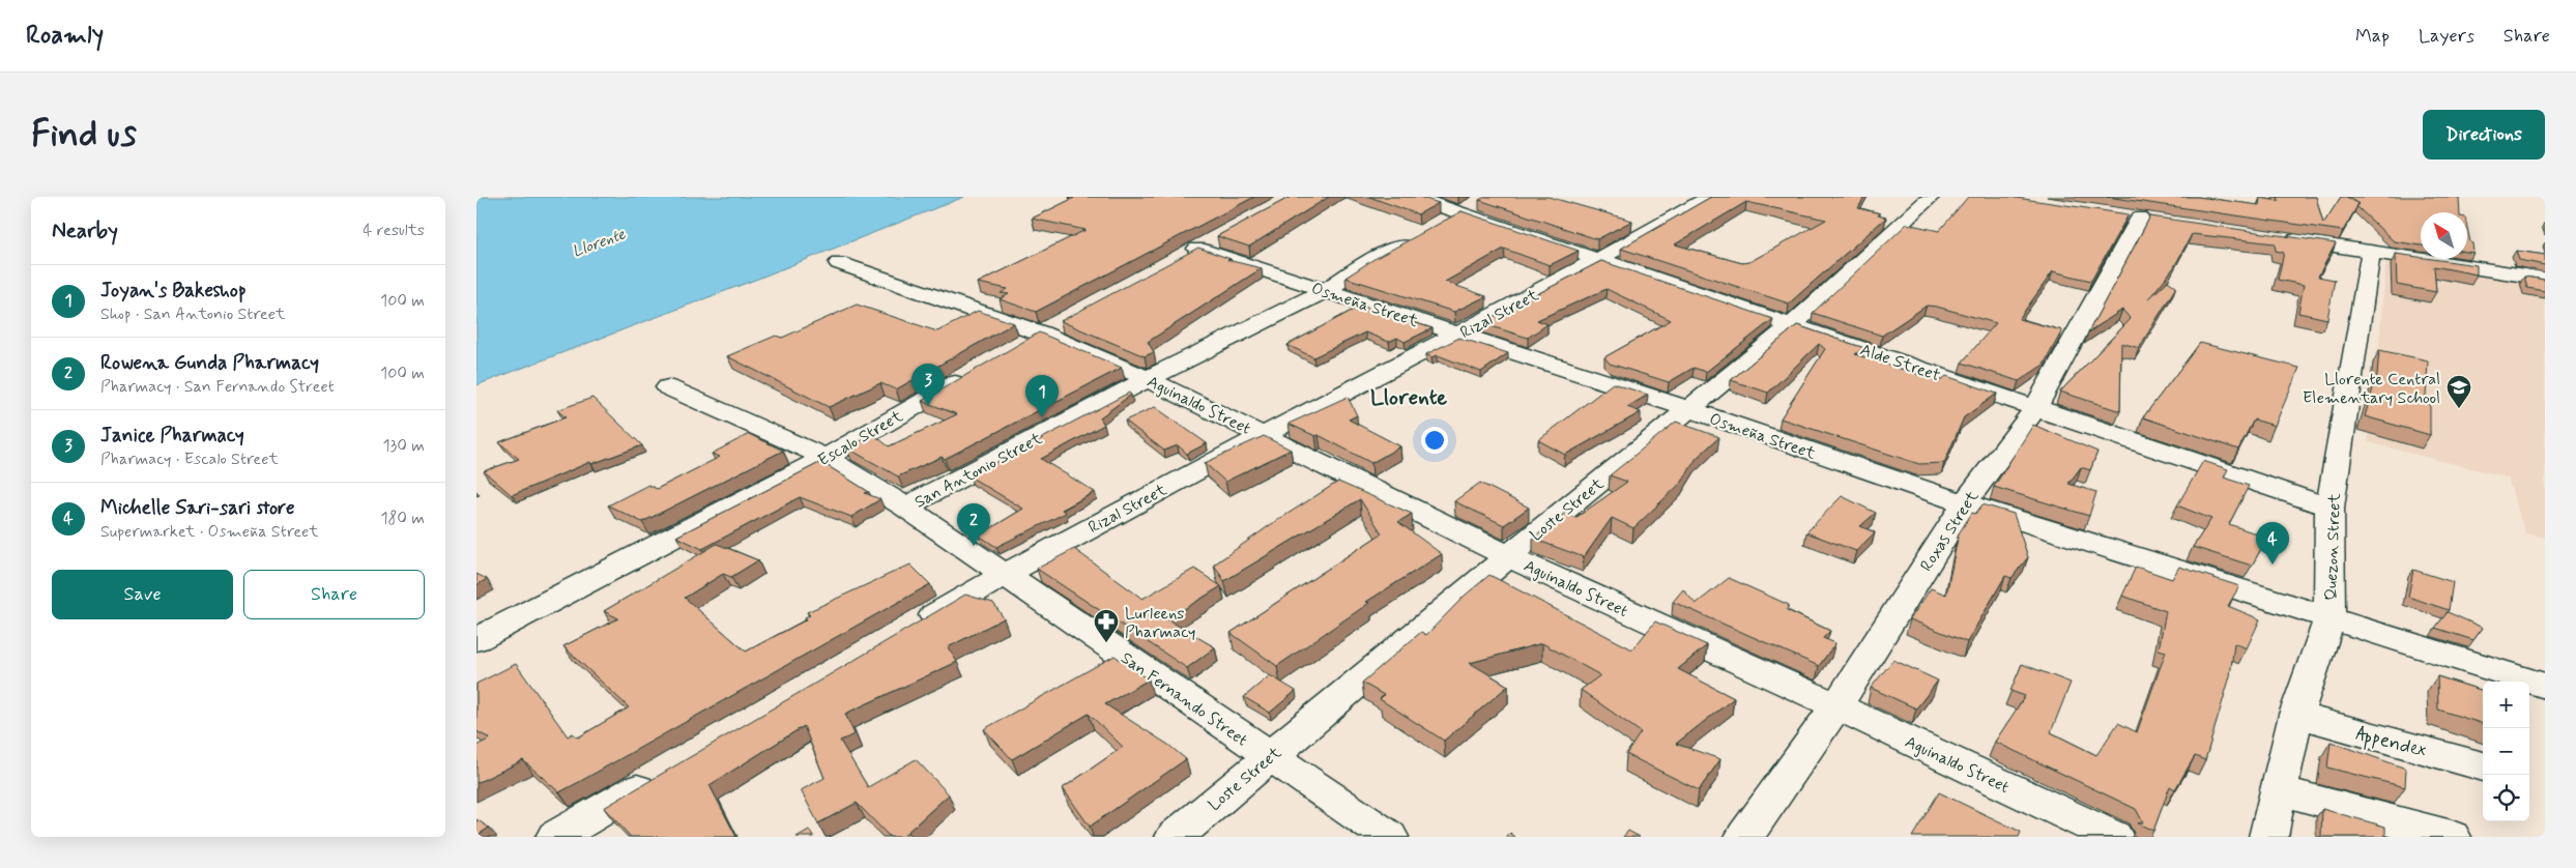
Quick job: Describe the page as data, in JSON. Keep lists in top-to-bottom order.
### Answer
{
  "streets": {
    "street": [
      "Osmeña Street",
      "Rizal Street",
      "Alde Street",
      "Aguinaldo Street",
      "Escalo Street",
      "San Antonio Street",
      "Loste Street",
      "Roxas Street",
      "Quezon Street",
      "San Fernando Street",
      "Appendex"
    ]
  },
  "crossings": [
    ["Osmeña Street", "Rizal Street"],
    ["Osmeña Street", "San Antonio Street"],
    ["Osmeña Street", "Loste Street"],
    ["Osmeña Street", "Roxas Street"],
    ["Osmeña Street", "Quezon Street"],
    ["Rizal Street", "Alde Street"],
    ["Rizal Street", "Aguinaldo Street"],
    ["Rizal Street", "San Fernando Street"],
    ["Alde Street", "San Antonio Street"],
    ["Alde Street", "Loste Street"],
    ["Alde Street", "Roxas Street"],
    ["Alde Street", "Quezon Street"],
    ["Aguinaldo Street", "San Antonio Street"],
    ["Aguinaldo Street", "Loste Street"],
    ["Aguinaldo Street", "Roxas Street"],
    ["Escalo Street", "San Fernando Street"],
    ["San Antonio Street", "San Fernando Street"],
    ["Loste Street", "San Fernando Street"],
    ["Quezon Street", "Appendex"]
  ],
  "districts": ["Llorente"],
  "water": ["Llorente"],
  "places": {
    "school or university": ["Llorente Central Elementary School"],
    "pharmacy": ["Lurleens Pharmacy"]
  },
  "north": "top left",
  "page": {
    "header": "Roamly",
    "nav": ["Map", "Layers", "Share"],
    "buttons": [
      "Directions",
      ["Save", "Share"]
    ],
    "title": "Find us",
    "heading": ["Nearby", "4 results"],
    "list": [
      {
        "mark": "1",
        "name": "Joyan's Bakeshop",
        "note": "Shop · San Antonio Street",
        "value": "100 m"
      },
      {
        "mark": "2",
        "name": "Rowena Gunda Pharmacy",
        "note": "Pharmacy · San Fernando Street",
        "value": "100 m"
      },
      {
        "mark": "3",
        "name": "Janice Pharmacy",
        "note": "Pharmacy · Escalo Street",
        "value": "130 m"
      },
      {
        "mark": "4",
        "name": "Michelle Sari-sari store",
        "note": "Supermarket · Osmeña Street",
        "value": "180 m"
      }
    ],
    "pins": [
      "3",
      "1",
      "2",
      "4"
    ],
    "map_buttons": ["+", "−"]
  }
}
